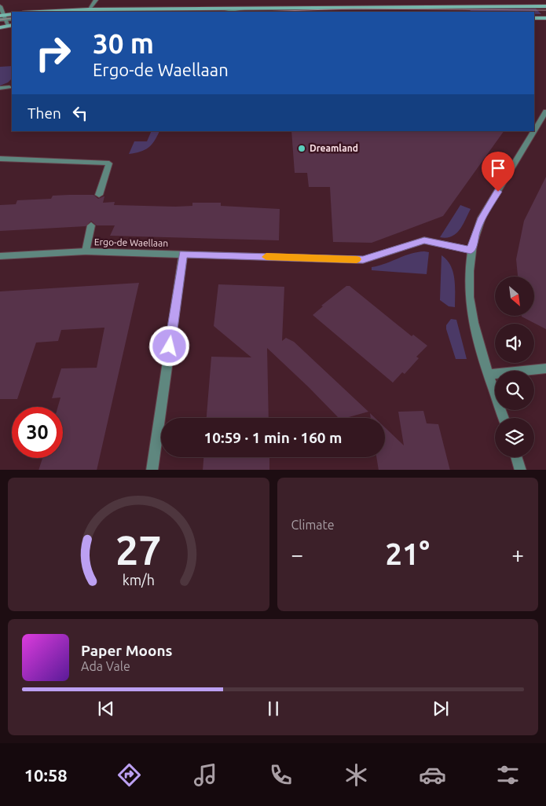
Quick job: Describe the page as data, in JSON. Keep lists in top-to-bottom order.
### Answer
{
  "streets": {
    "street": ["Ergo-de Waellaan"]
  },
  "places": ["Dreamland"],
  "north": "bottom right",
  "page": {
    "turn": ["30 m", "Ergo-de Waellaan"],
    "then": "Then",
    "limit": "30",
    "trip": "10:59 · 1 min · 160 m",
    "tile": "Climate",
    "heat": ["−", "21°", "+"],
    "song": ["Paper Moons", "Ada Vale"],
    "tabs": "10:58",
    "gauge": ["27", "km/h"]
  }
}
